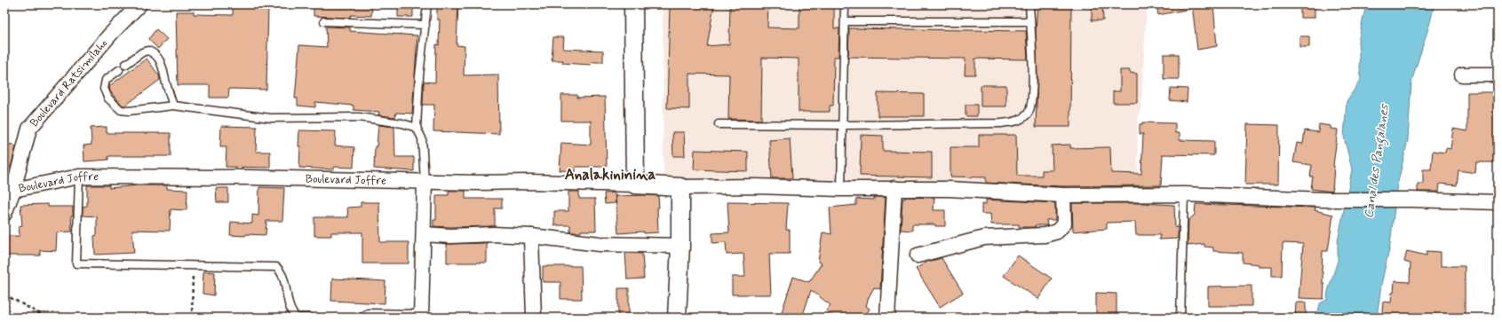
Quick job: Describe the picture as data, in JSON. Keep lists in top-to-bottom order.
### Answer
{
  "streets": {
    "street": ["Boulevard Ratsimilaho", "Boulevard Joffre"]
  },
  "crossings": [
    ["Boulevard Ratsimilaho", "Boulevard Joffre"]
  ],
  "districts": ["Analakininina"],
  "water": ["Canal des Pangalanes"]
}
